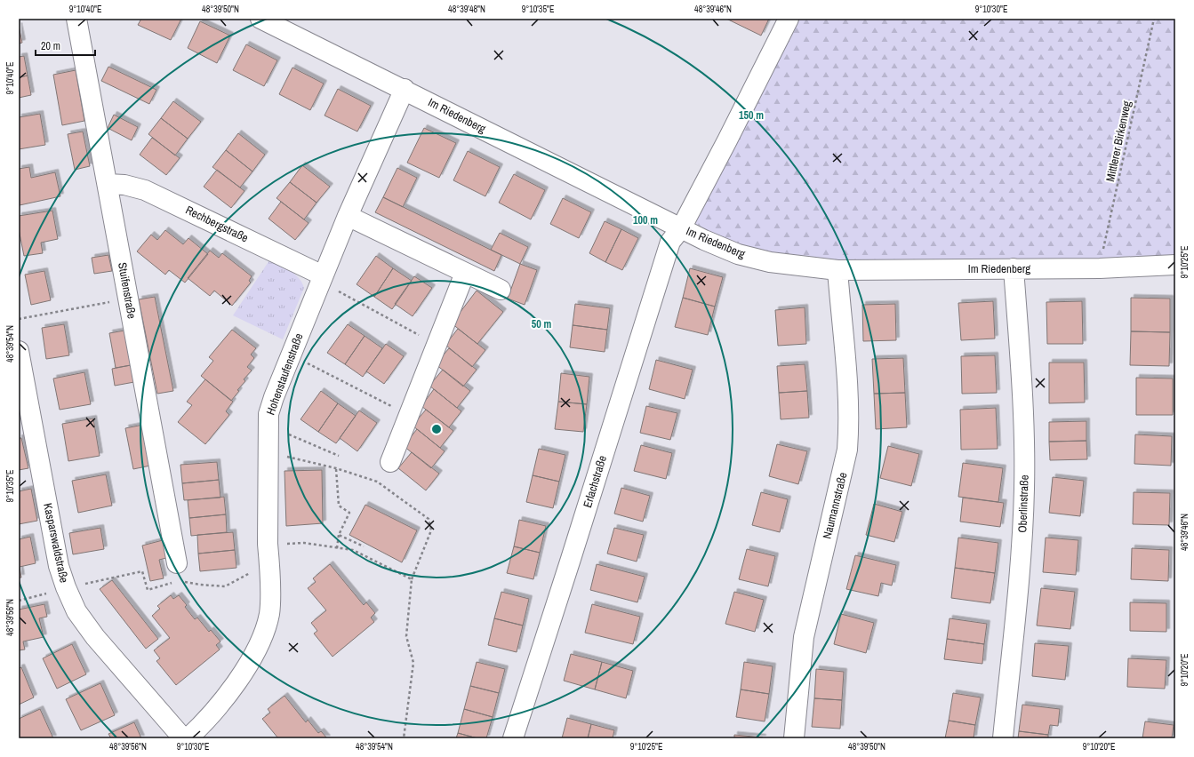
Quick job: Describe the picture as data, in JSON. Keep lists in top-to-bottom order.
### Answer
{
  "streets": {
    "street": [
      "Im Riedenberg",
      "Rechbergstraße",
      "Stuifenstraße",
      "Hohenstaufenstraße",
      "Erlachstraße",
      "Oberlinstraße",
      "Naumannstraße",
      "Kasparswaldstraße"
    ],
    "path": ["Mittlerer Birkenweg"]
  },
  "crossings": [
    ["Im Riedenberg", "Mittlerer Birkenweg"],
    ["Im Riedenberg", "Hohenstaufenstraße"],
    ["Im Riedenberg", "Erlachstraße"],
    ["Im Riedenberg", "Oberlinstraße"],
    ["Im Riedenberg", "Naumannstraße"],
    ["Rechbergstraße", "Stuifenstraße"],
    ["Rechbergstraße", "Hohenstaufenstraße"]
  ],
  "scale_bar": "20 m",
  "coordinates": [
    "9°10'40\"E",
    "48°39'50\"N",
    "48°39'48\"N",
    "9°10'35\"E",
    "48°39'46\"N",
    "9°10'30\"E",
    "9°10'25\"E",
    "48°39'54\"N",
    "48°39'56\"N",
    "9°10'20\"E"
  ],
  "rings": ["150 m", "100 m", "50 m"]
}
